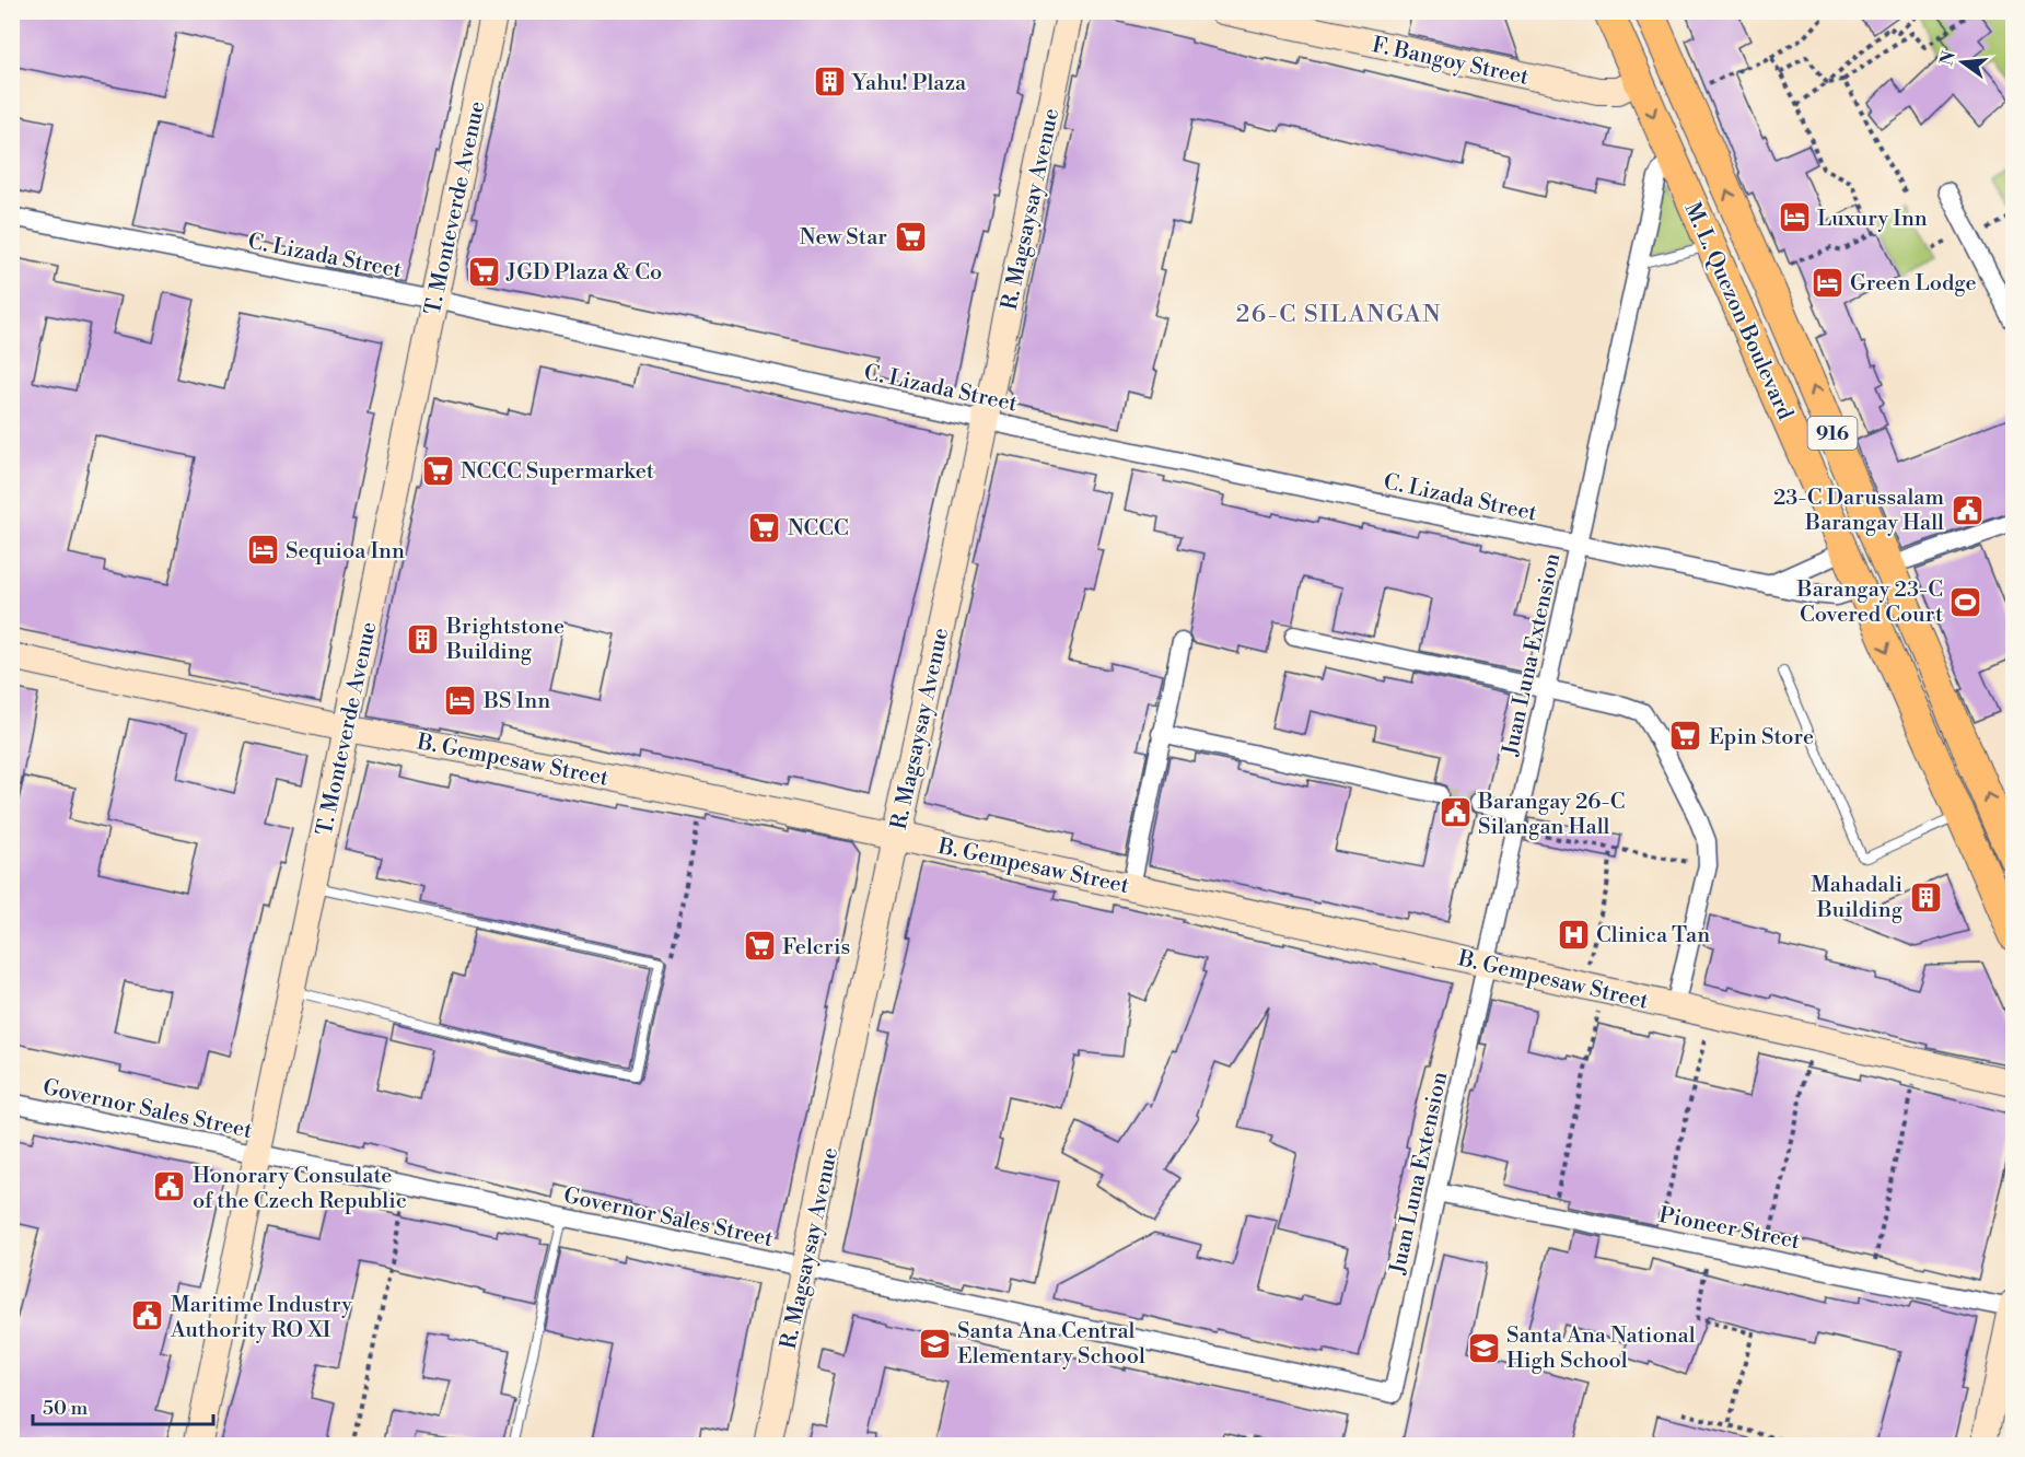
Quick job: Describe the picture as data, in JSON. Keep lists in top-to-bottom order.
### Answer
{
  "streets": {
    "main road": ["M. L. Quezon Boulevard", "916"],
    "street": [
      "F. Bangoy Street",
      "T. Monteverde Avenue",
      "R. Magsaysay Avenue",
      "C. Lizada Street",
      "Juan Luna Extension",
      "B. Gempesaw Street",
      "Governor Sales Street",
      "Pioneer Street"
    ]
  },
  "crossings": [
    ["F. Bangoy Street", "M. L. Quezon Boulevard"],
    ["T. Monteverde Avenue", "C. Lizada Street"],
    ["T. Monteverde Avenue", "B. Gempesaw Street"],
    ["T. Monteverde Avenue", "Governor Sales Street"],
    ["R. Magsaysay Avenue", "C. Lizada Street"],
    ["R. Magsaysay Avenue", "B. Gempesaw Street"],
    ["R. Magsaysay Avenue", "Governor Sales Street"],
    ["C. Lizada Street", "M. L. Quezon Boulevard"],
    ["C. Lizada Street", "Juan Luna Extension"],
    ["M. L. Quezon Boulevard", "Juan Luna Extension"],
    ["Juan Luna Extension", "B. Gempesaw Street"],
    ["Juan Luna Extension", "Governor Sales Street"],
    ["Juan Luna Extension", "Pioneer Street"]
  ],
  "districts": ["26-C SILANGAN"],
  "places": {
    "building": ["Yahu! Plaza", "Brightstone Building", "Mahadali Building"],
    "hotel": [
      "Luxury Inn",
      "Green Lodge",
      "Sequioa Inn",
      "BS Inn"
    ],
    "supermarket": [
      "New Star",
      "JGD Plaza & Co",
      "NCCC Supermarket",
      "NCCC",
      "Epin Store",
      "Felcris"
    ],
    "public building": [
      "23-C Darussalam Barangay Hall",
      "Barangay 26-C Silangan Hall",
      "Honorary Consulate of the Czech Republic",
      "Maritime Industry Authority RO XI"
    ],
    "sports": ["Barangay 23-C Covered Court"],
    "hospital": ["Clinica Tan"],
    "school or university": ["Santa Ana Central Elementary School", "Santa Ana National High School"]
  },
  "scale_bar": "50 m",
  "north": "left"
}
